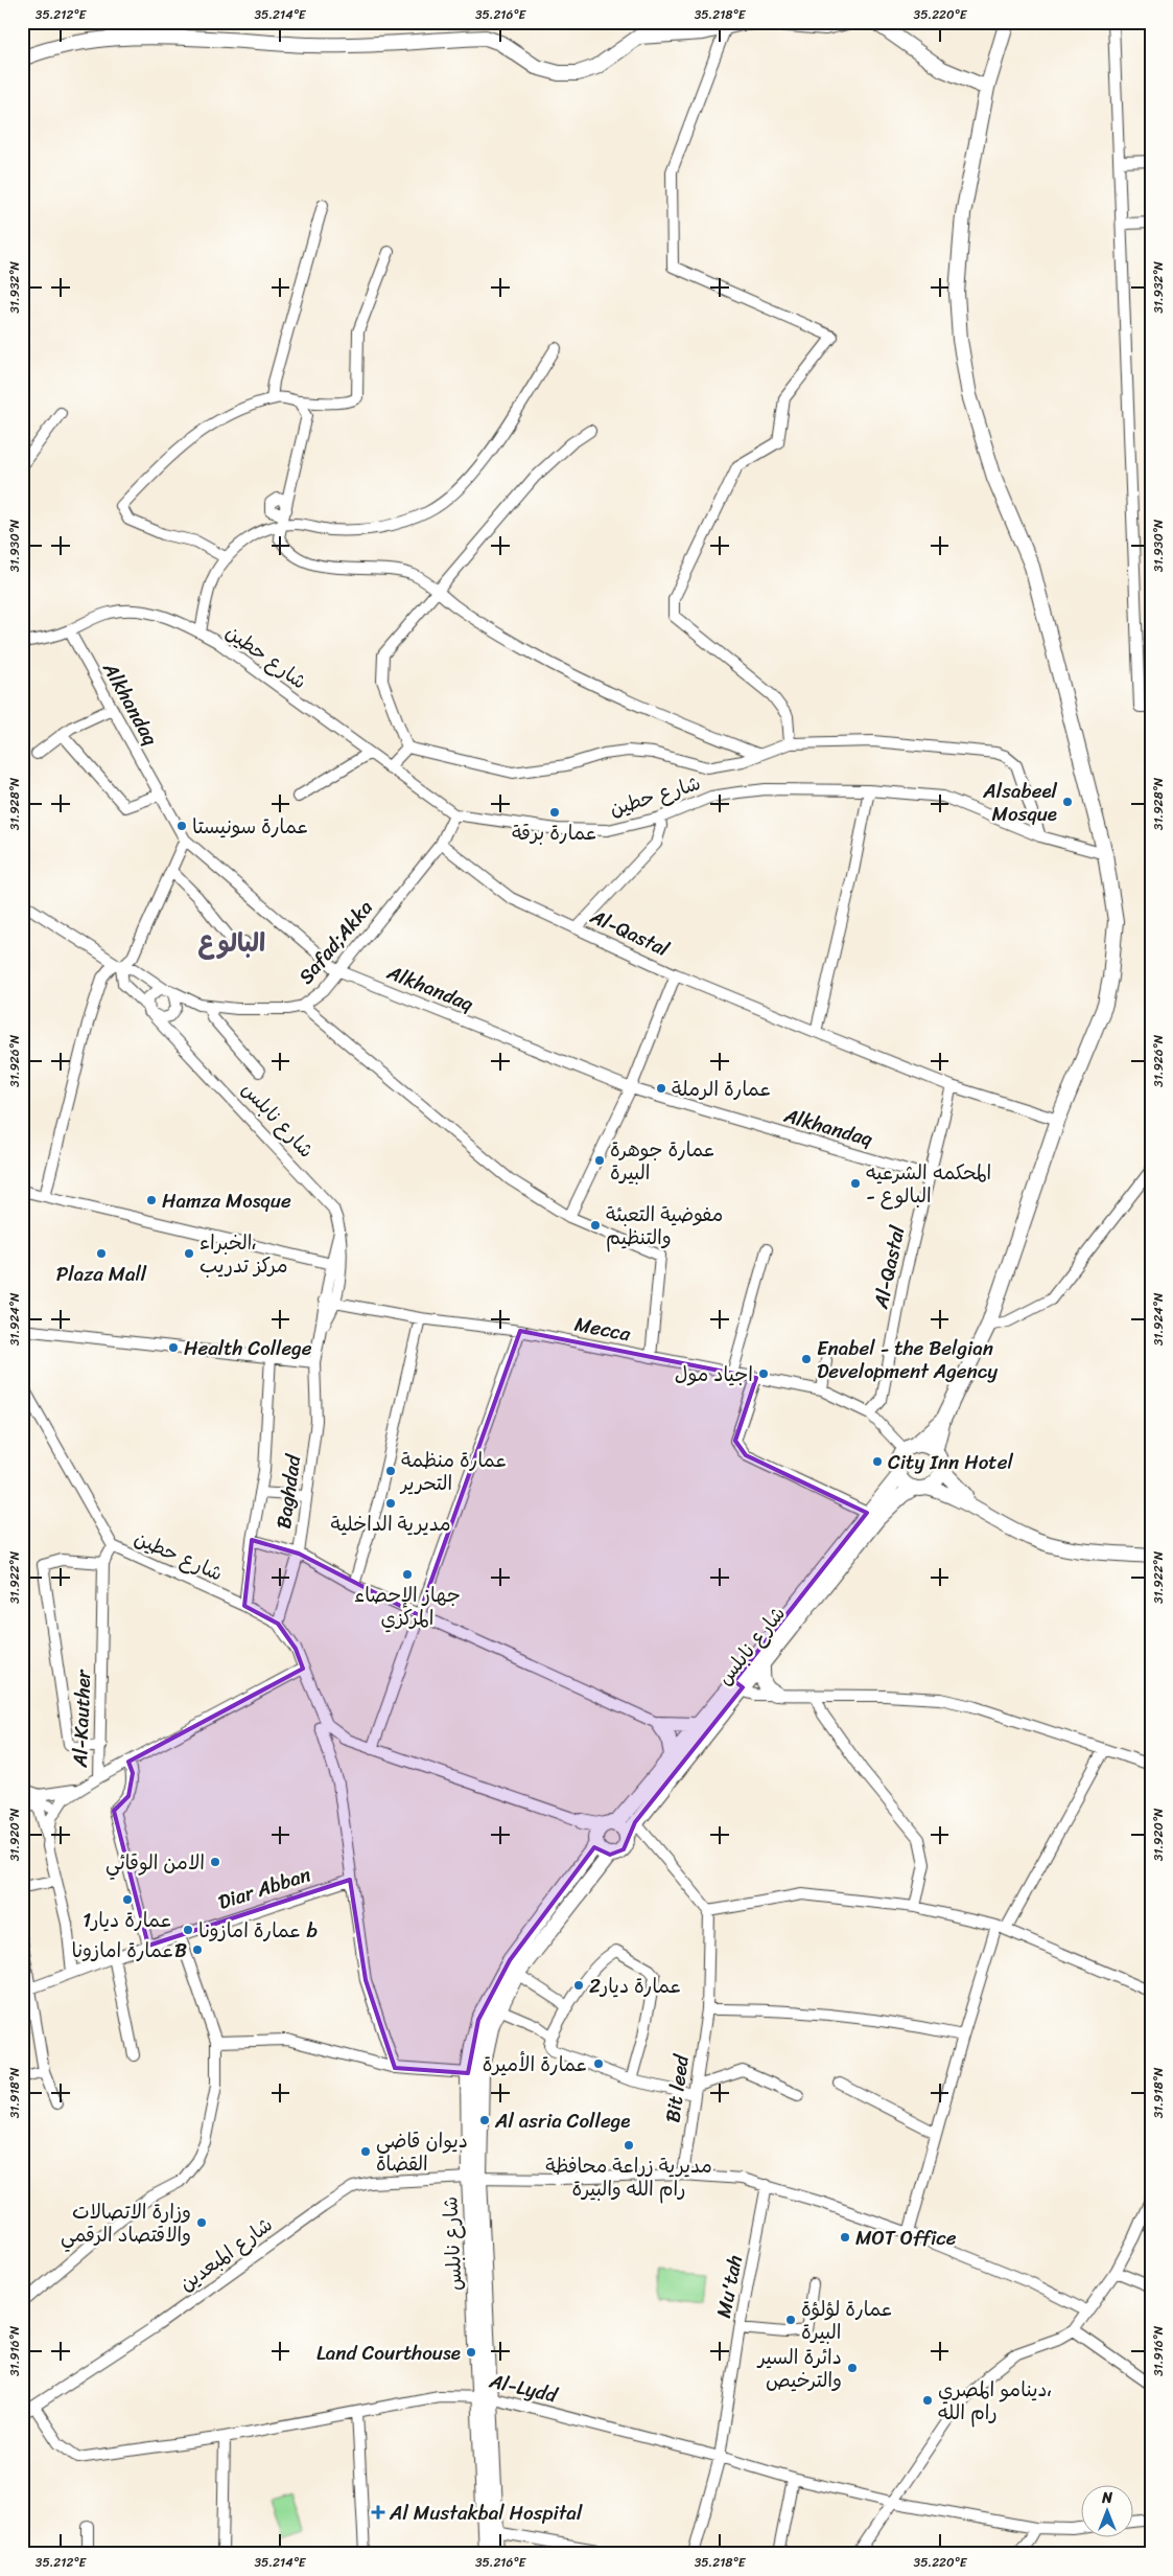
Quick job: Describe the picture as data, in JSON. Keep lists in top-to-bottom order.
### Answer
{
  "streets": {
    "main road": ["شارع نابلس"],
    "street": [
      "شارع حطين",
      "Alkhandaq",
      "Al-Qastal",
      "Safad;Akka",
      "Mecca",
      "Baghdad",
      "Al-Kauther",
      "Diar Abban",
      "Bit leed",
      "شارع المبعدين",
      "Mu'tah",
      "Al-Lydd"
    ]
  },
  "crossings": [
    ["شارع حطين", "Alkhandaq"],
    ["شارع حطين", "Safad;Akka"],
    ["شارع حطين", "Baghdad"],
    ["شارع حطين", "Al-Kauther"],
    ["Alkhandaq", "Al-Qastal"],
    ["Alkhandaq", "Safad;Akka"],
    ["Al-Qastal", "Safad;Akka"],
    ["Al-Qastal", "Mecca"],
    ["شارع نابلس", "شارع المبعدين"],
    ["شارع نابلس", "Al-Lydd"],
    ["Bit leed", "شارع المبعدين"],
    ["شارع المبعدين", "Mu'tah"],
    ["شارع المبعدين", "Al-Lydd"],
    ["Mu'tah", "Al-Lydd"]
  ],
  "districts": ["البالوع"],
  "places": {
    "other": [
      "Alsabeel Mosque",
      "عمارة برقة",
      "عمارة سونيستا",
      "عمارة الرملة",
      "عمارة جوهرة البيرة",
      "المحكمه الشرعيه - البالوع",
      "Hamza Mosque",
      "مفوضية التعبئة والتنظيم",
      "Plaza Mall",
      "الخبراء، مركز تدريب",
      "Health College",
      "Enabel - the Belgian Development Agency",
      "اجياد مول",
      "City Inn Hotel",
      "عمارة منظمة التحرير",
      "مديرية الداخلية",
      "جهاز الإحصاء المركزي",
      "الامن الوقائي",
      "عمارة ديار1",
      "عمارة امازونا b",
      "عمارة امازوناB",
      "عمارة ديار2",
      "عمارة الأميرة",
      "Al asria College",
      "مديرية زراعة محافظة رام الله والبيرة",
      "ديوان قاضي القضاة",
      "وزارة الاتصالات والاقتصاد الرقمي",
      "MOT Office",
      "عمارة لؤلؤة البيرة",
      "Land Courthouse",
      "دائرة السير والترخيص",
      "دينامو المصري، رام الله"
    ],
    "health": ["Al Mustakbal Hospital"]
  },
  "north": "top",
  "coordinates": [
    "35.212°E",
    "35.214°E",
    "35.216°E",
    "35.218°E",
    "35.220°E",
    "31.932°N",
    "31.930°N",
    "31.928°N",
    "31.926°N",
    "31.924°N",
    "31.922°N",
    "31.920°N",
    "31.918°N",
    "31.916°N"
  ]
}
